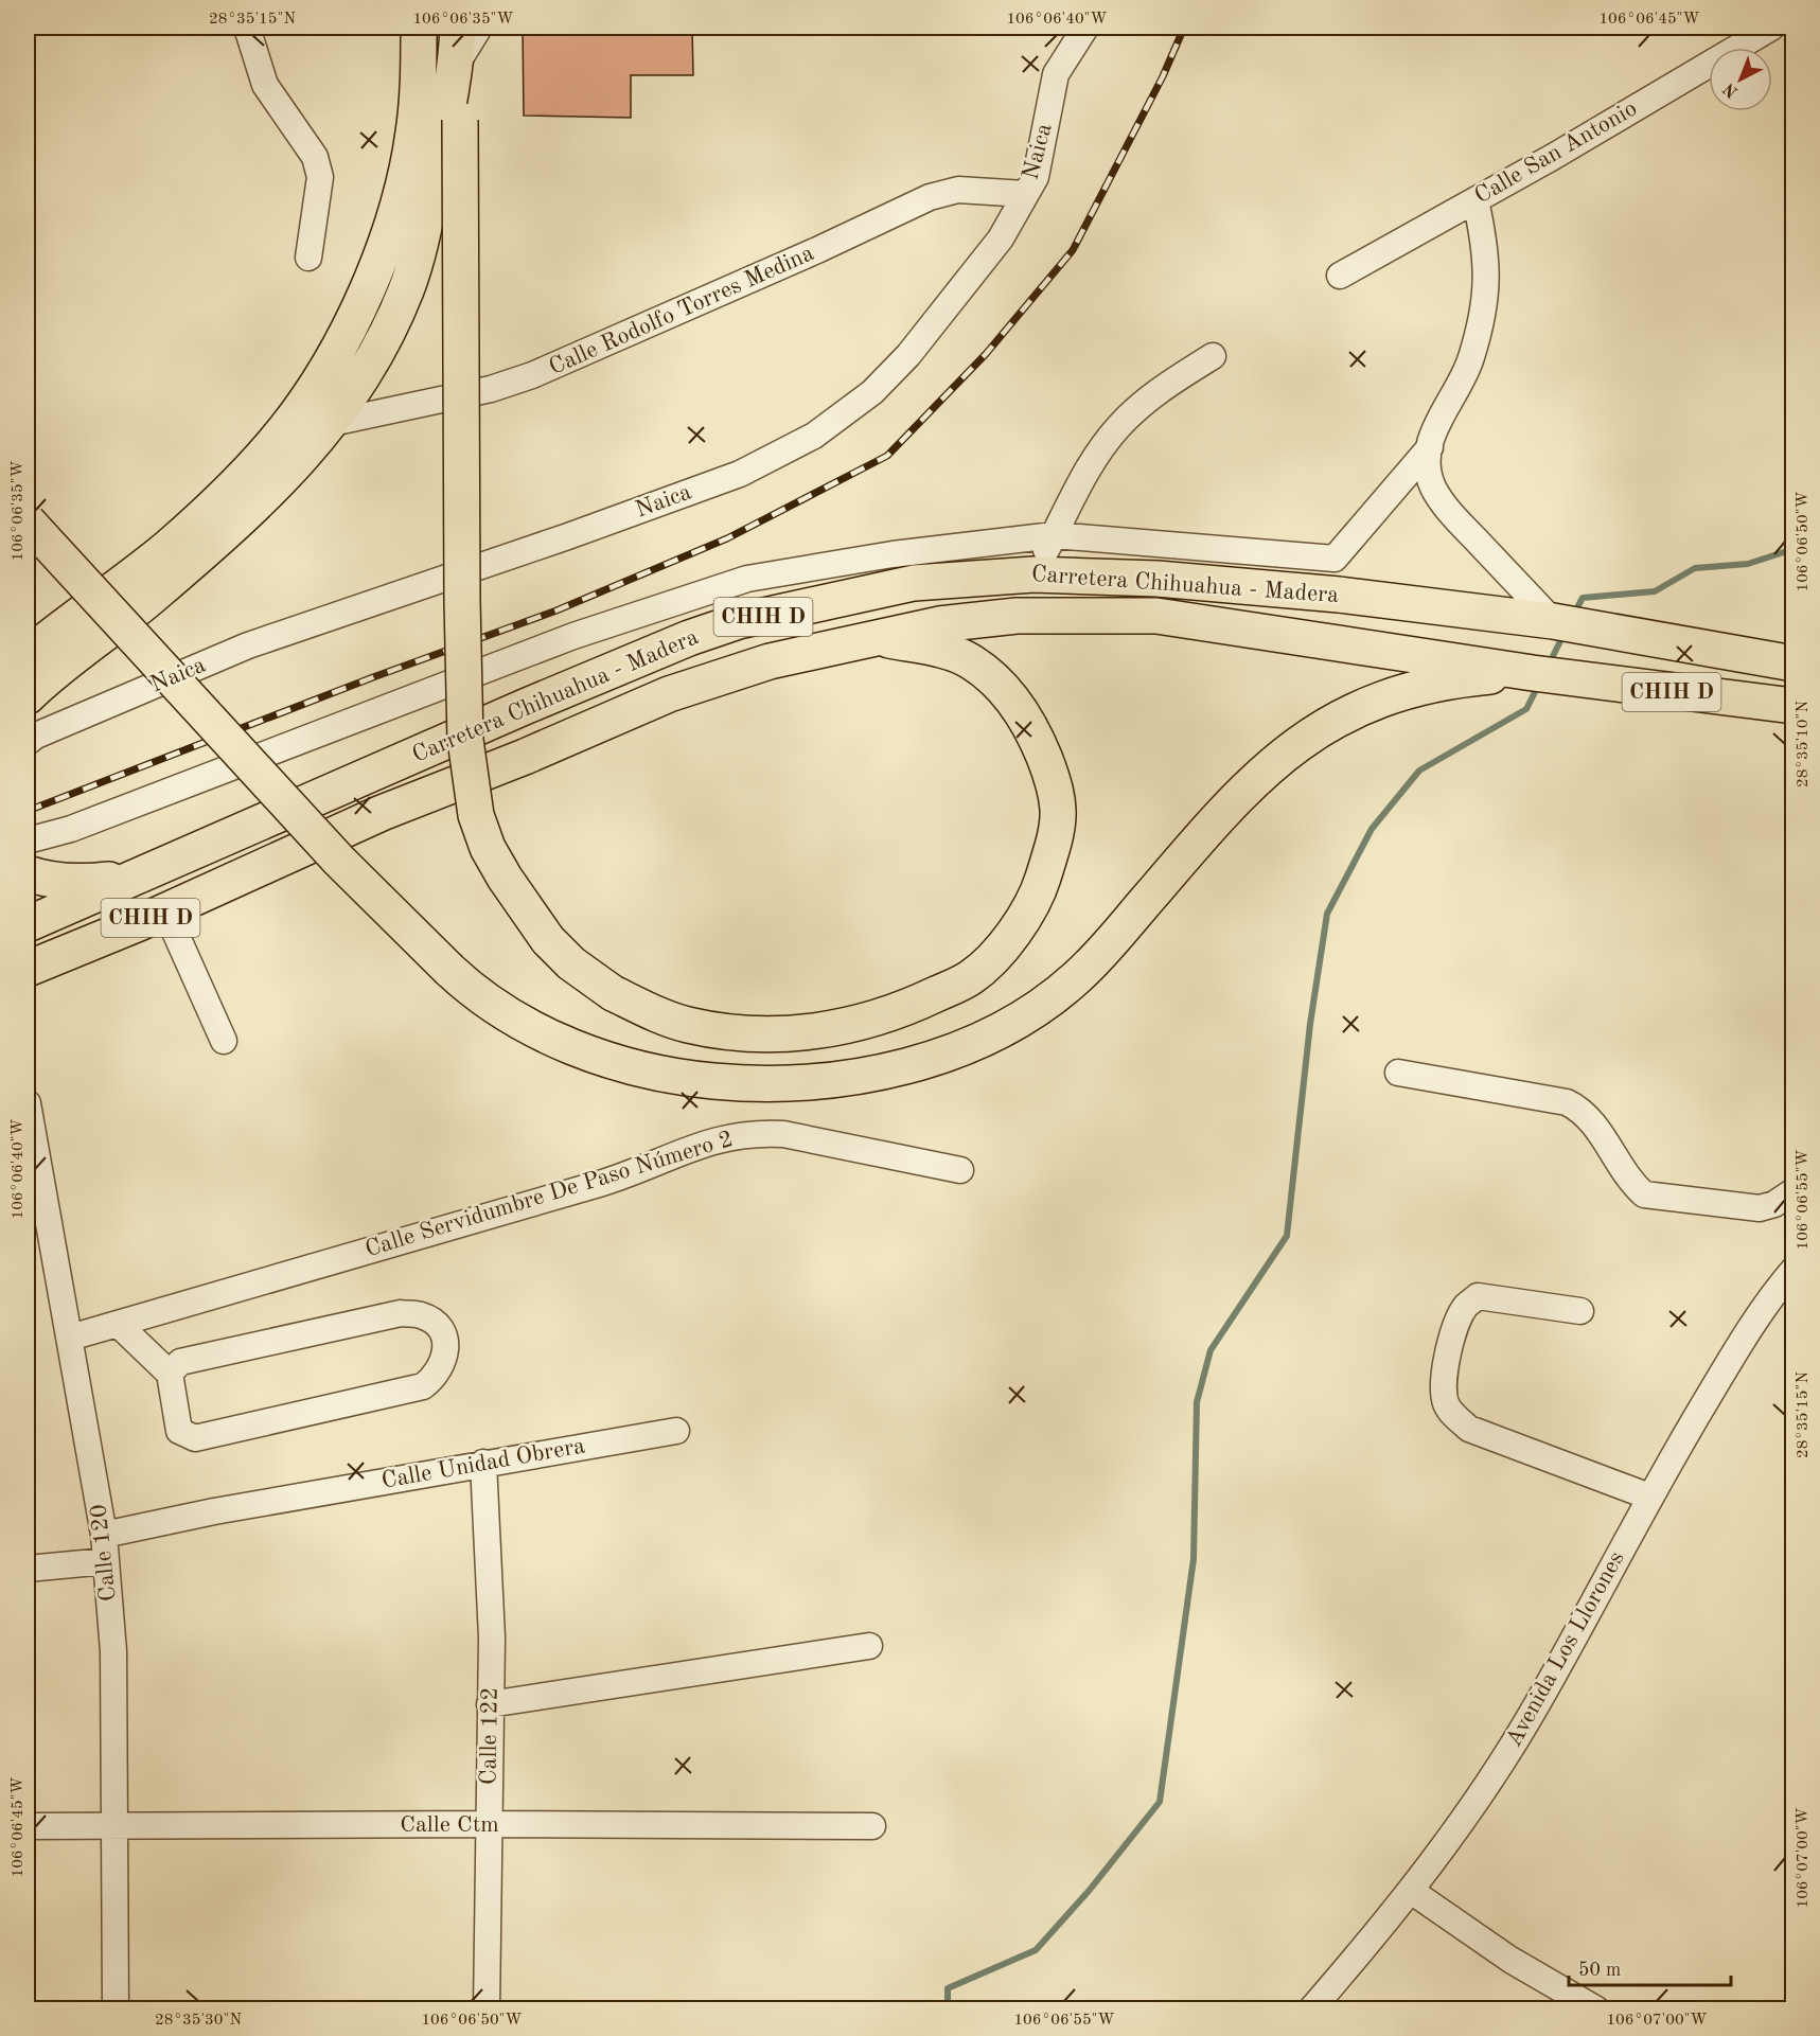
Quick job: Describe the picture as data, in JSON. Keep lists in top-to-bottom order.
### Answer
{
  "streets": {
    "highway": ["Carretera Chihuahua - Madera", "CHIH D"],
    "street": [
      "Naica",
      "Calle San Antonio",
      "Calle Rodolfo Torres Medina",
      "Calle Servidumbre De Paso Número 2",
      "Calle Unidad Obrera",
      "Calle 120",
      "Avenida Los Llorones",
      "Calle 122",
      "Calle Ctm"
    ]
  },
  "crossings": [
    ["Naica", "Calle Rodolfo Torres Medina"],
    ["Calle Servidumbre De Paso Número 2", "Calle 120"],
    ["Calle Unidad Obrera", "Calle 120"],
    ["Calle Unidad Obrera", "Calle 122"],
    ["Calle 120", "Calle Ctm"],
    ["Calle 122", "Calle Ctm"]
  ],
  "scale_bar": "50 m",
  "north": "bottom left",
  "coordinates": [
    "28°35'15\"N",
    "106°06'35\"W",
    "106°06'40\"W",
    "106°06'45\"W",
    "106°06'50\"W",
    "28°35'10\"N",
    "106°06'55\"W",
    "106°07'00\"W",
    "28°35'30\"N"
  ]
}
